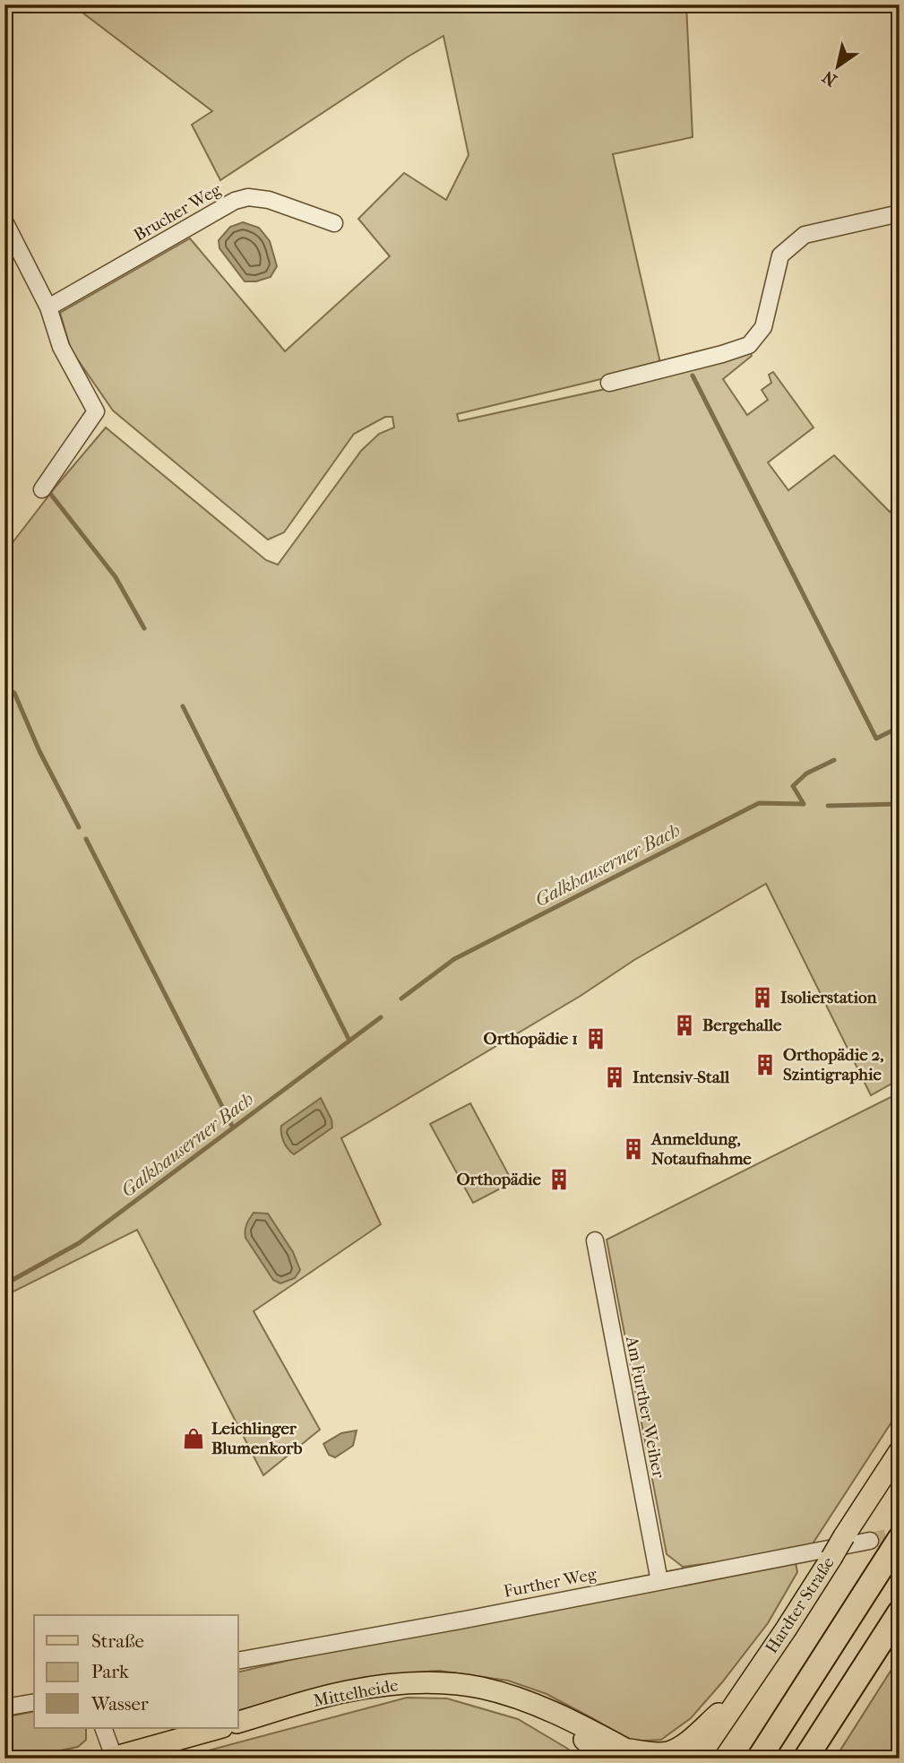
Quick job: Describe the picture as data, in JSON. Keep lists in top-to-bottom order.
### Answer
{
  "streets": {
    "main road": ["Hardter Straße", "Mittelheide"],
    "street": ["Brucher Weg", "Am Further Weiher", "Further Weg"]
  },
  "crossings": [
    ["Am Further Weiher", "Further Weg"]
  ],
  "water": ["Galkhauserner Bach"],
  "places": {
    "building": [
      "Isolierstation",
      "Bergehalle",
      "Orthopädie 1",
      "Orthopädie 2, Szintigraphie",
      "Intensiv-Stall",
      "Anmeldung, Notaufnahme",
      "Orthopädie"
    ],
    "shop": ["Leichlinger Blumenkorb"]
  },
  "legend": ["Straße", "Park", "Wasser"],
  "north": "bottom left"
}
